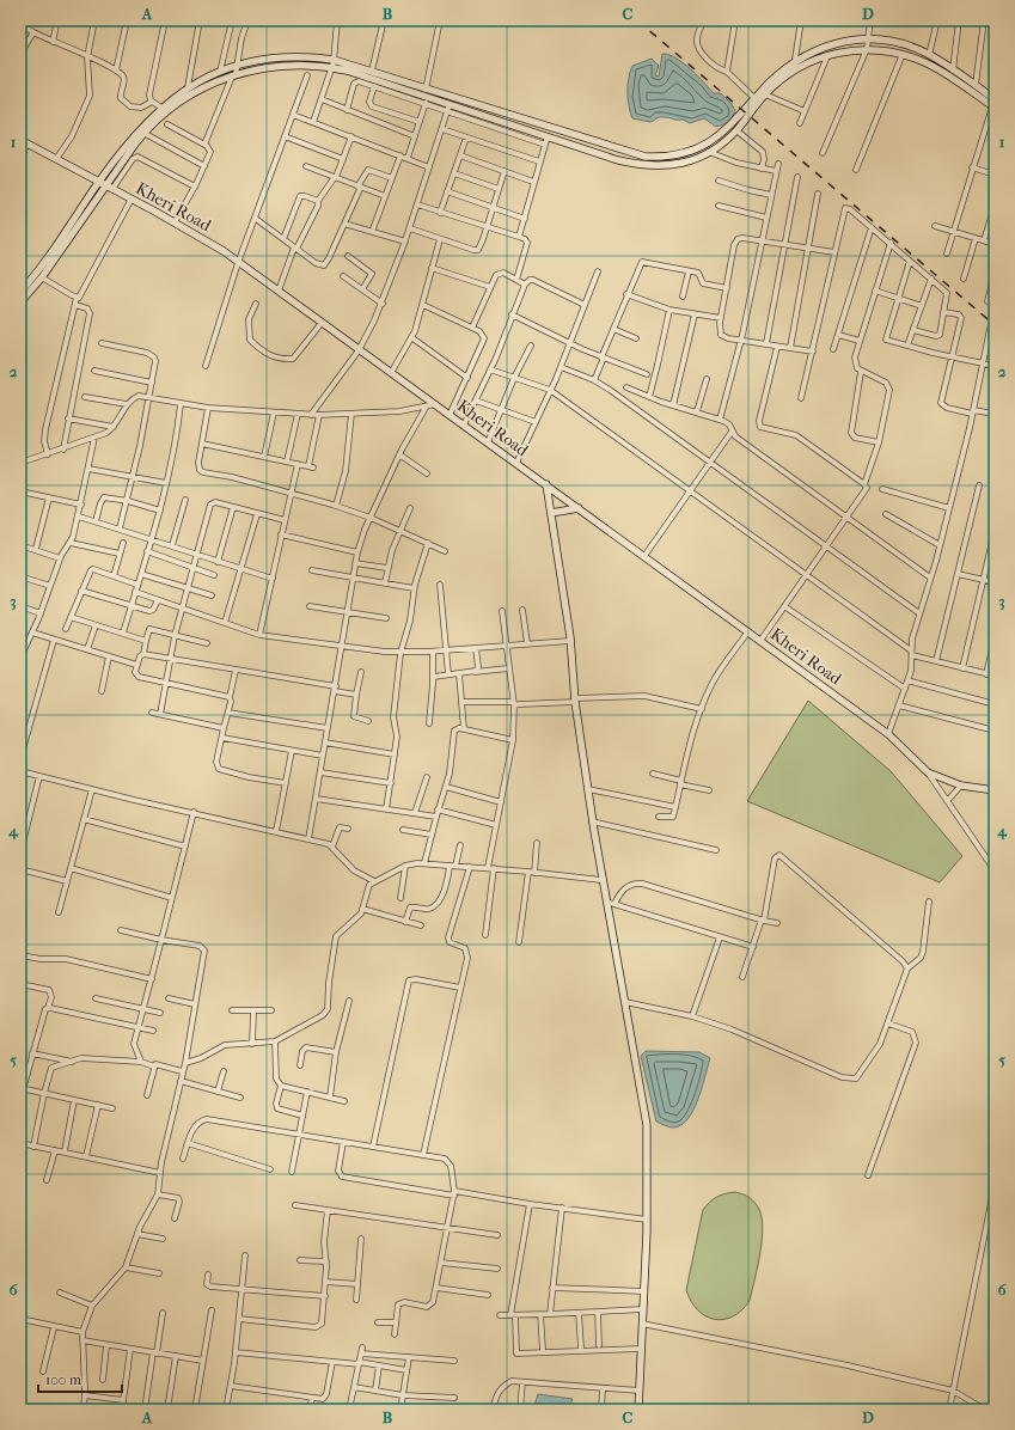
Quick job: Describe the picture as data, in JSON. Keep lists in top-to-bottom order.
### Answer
{
  "streets": {
    "street": ["Kheri Road"]
  },
  "scale_bar": "100 m",
  "grid": {
    "columns": [
      "A",
      "B",
      "C",
      "D"
    ],
    "rows": [
      "1",
      "2",
      "3",
      "4",
      "5",
      "6"
    ]
  }
}
